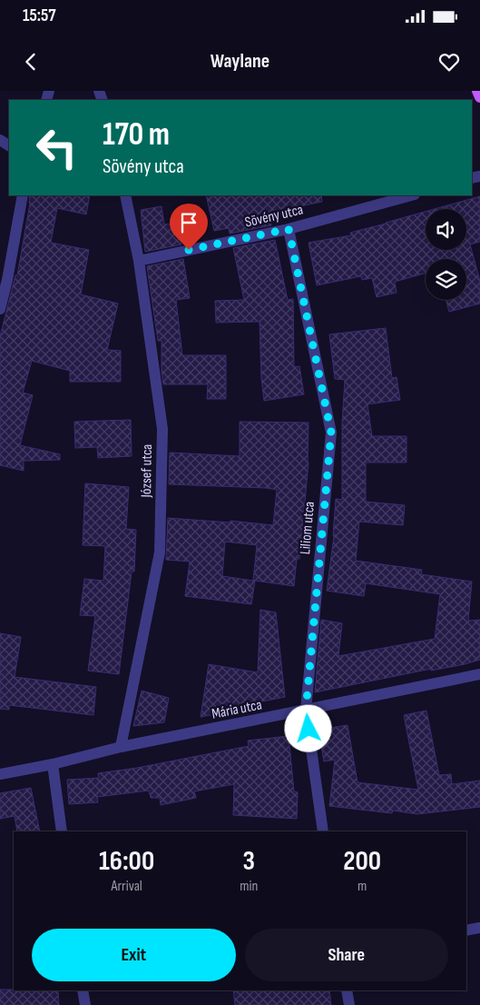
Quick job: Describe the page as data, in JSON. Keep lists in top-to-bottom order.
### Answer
{
  "streets": {
    "street": [
      "Sövény utca",
      "József utca",
      "Liliom utca",
      "Mária utca"
    ]
  },
  "crossings": [
    ["Sövény utca", "József utca"],
    ["Sövény utca", "Liliom utca"],
    ["József utca", "Mária utca"],
    ["Liliom utca", "Mária utca"]
  ],
  "page": {
    "status": "15:57",
    "header": "Waylane",
    "turn": ["170 m", "Sövény utca"],
    "eta": [
      "16:00",
      "Arrival",
      "3",
      "min",
      "200",
      "m"
    ],
    "buttons": ["Exit", "Share"]
  }
}
